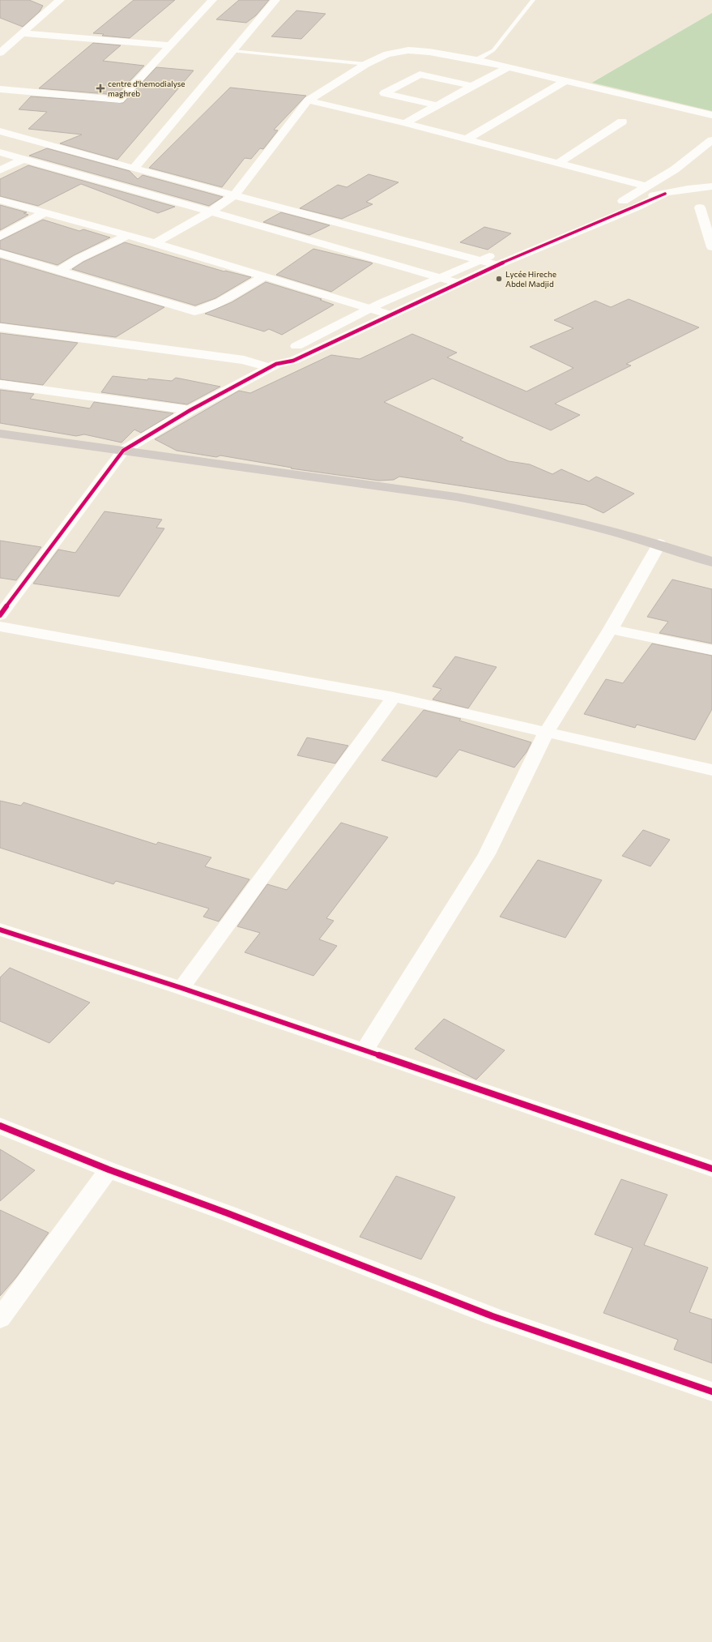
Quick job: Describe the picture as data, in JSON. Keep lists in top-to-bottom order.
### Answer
{
  "places": {
    "health": ["centre d'hemodialyse maghreb"],
    "other": ["Lycée Hireche Abdel Madjid"]
  }
}
